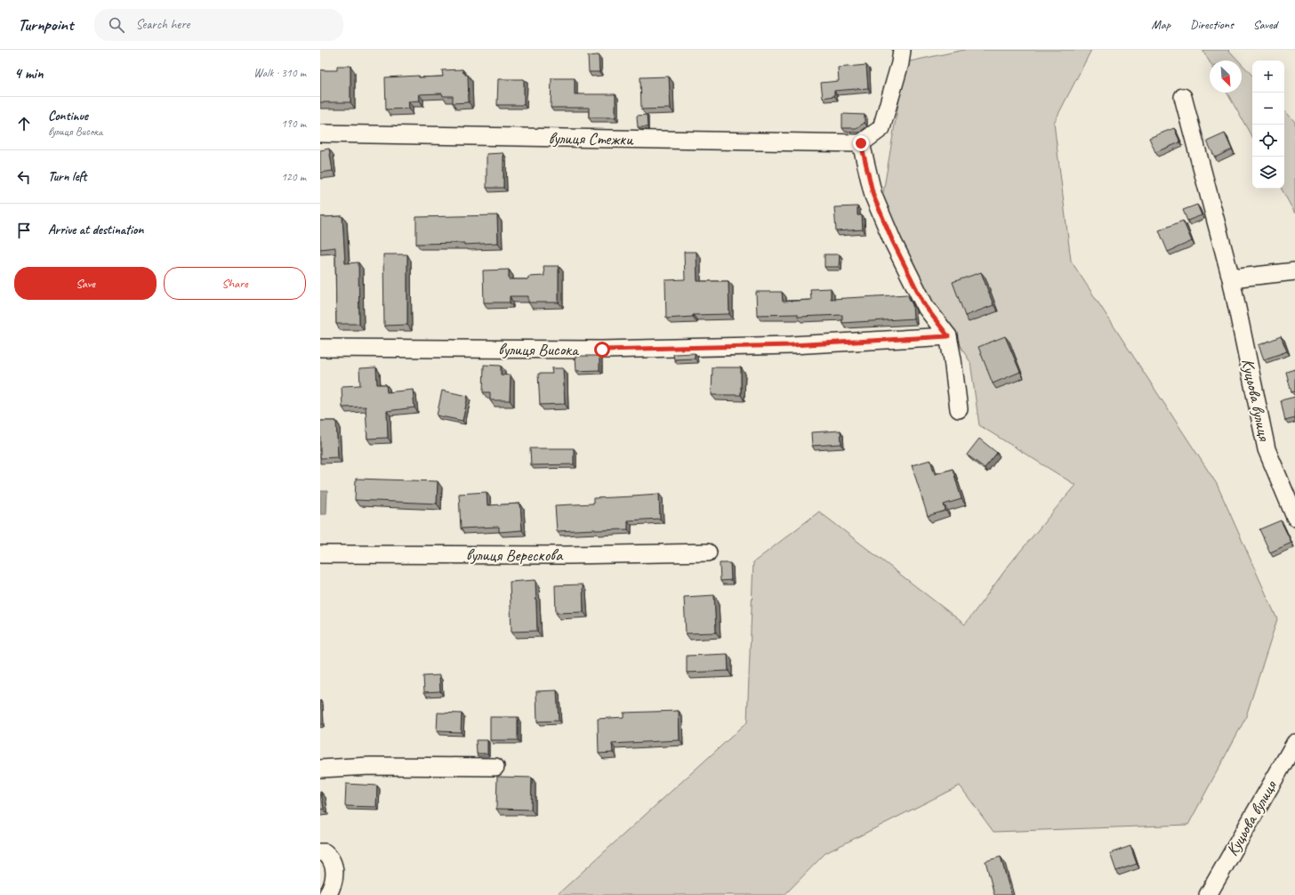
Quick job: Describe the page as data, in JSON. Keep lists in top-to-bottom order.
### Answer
{
  "streets": {
    "street": [
      "вулиця Стежки",
      "вулиця Висока",
      "Куцьова вулиця",
      "вулиця Верескова"
    ]
  },
  "north": "bottom right",
  "page": {
    "header": "Turnpoint",
    "search": "Search here",
    "nav": ["Map", "Directions", "Saved"],
    "heading": ["4 min", "Walk · 310 m"],
    "map_buttons": ["+", "−"],
    "list": [
      ["Continue", "вулиця Висока", "190 m"],
      ["Turn left", "120 m"],
      "Arrive at destination"
    ],
    "buttons": ["Save", "Share"]
  }
}
